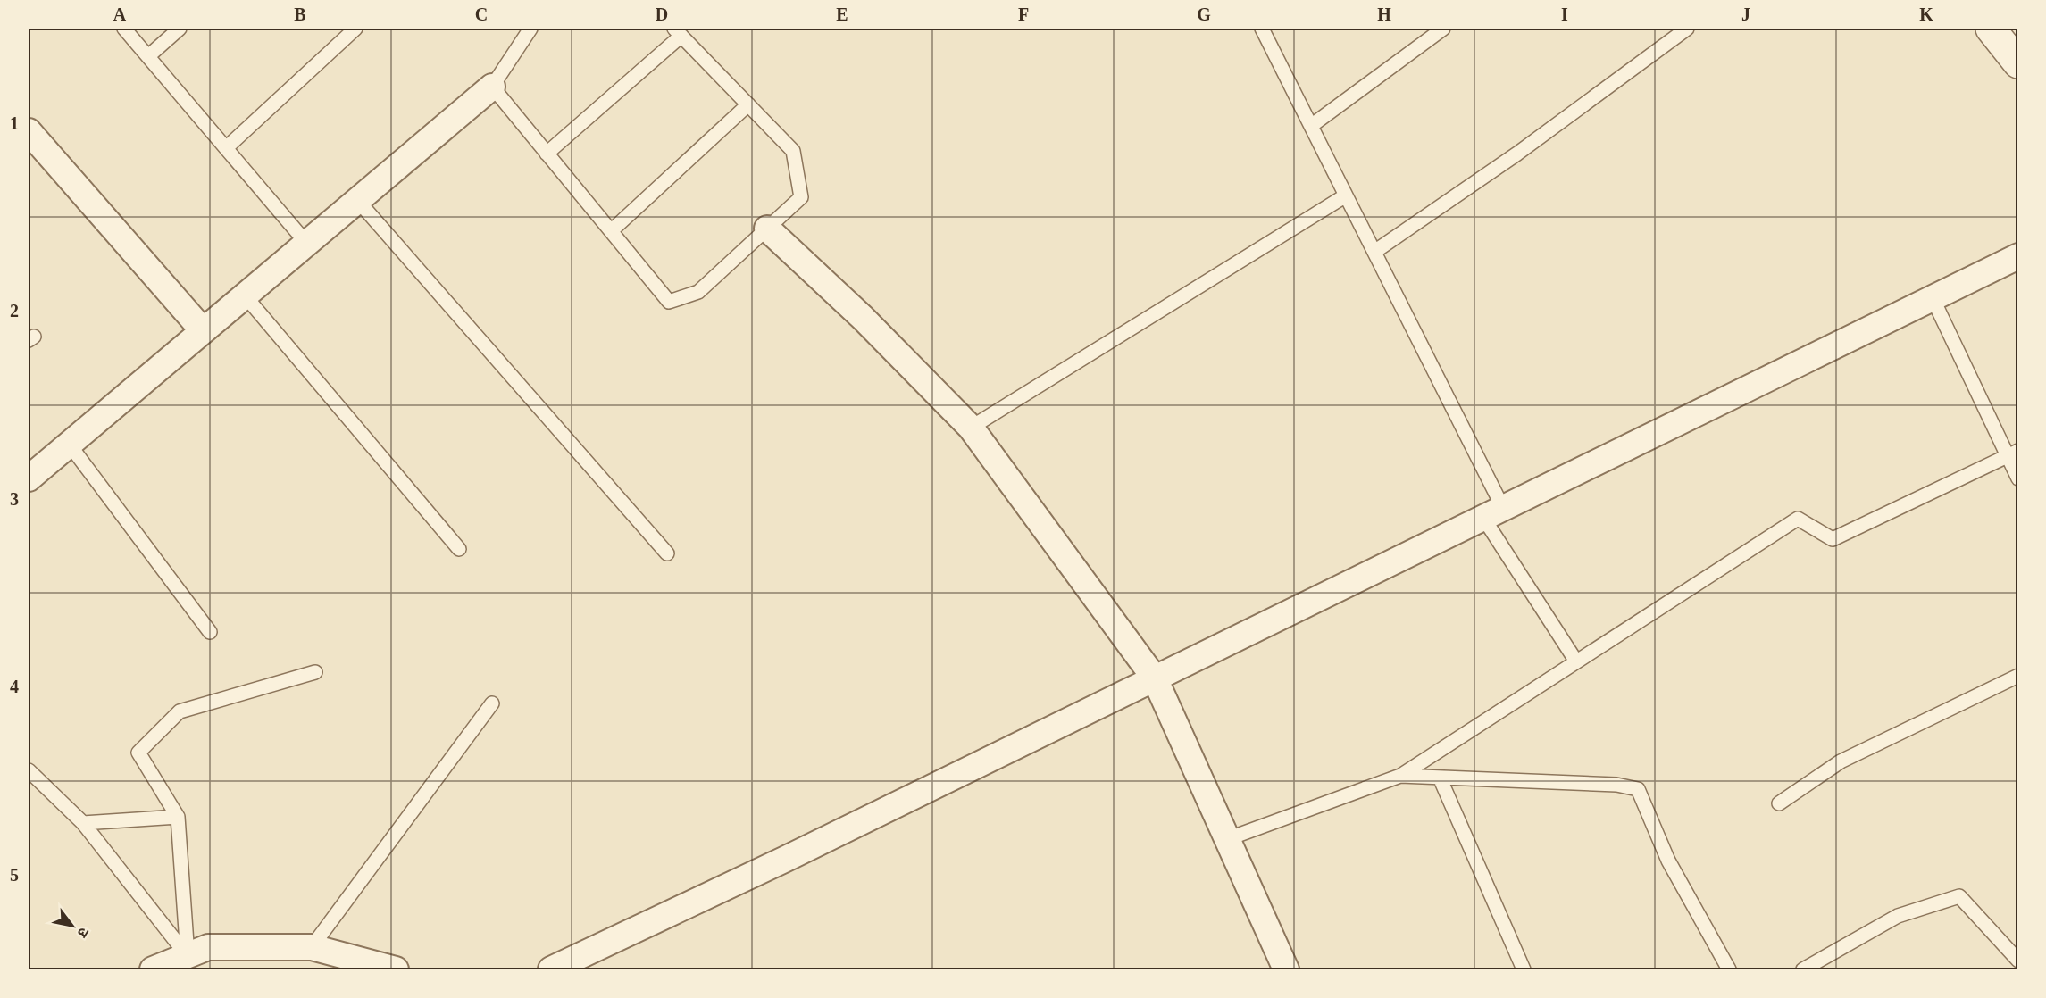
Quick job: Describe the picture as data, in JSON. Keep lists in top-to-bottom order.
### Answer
{
  "north": "bottom right",
  "grid": {
    "columns": [
      "A",
      "B",
      "C",
      "D",
      "E",
      "F",
      "G",
      "H",
      "I",
      "J",
      "K"
    ],
    "rows": [
      "1",
      "2",
      "3",
      "4",
      "5"
    ]
  }
}
